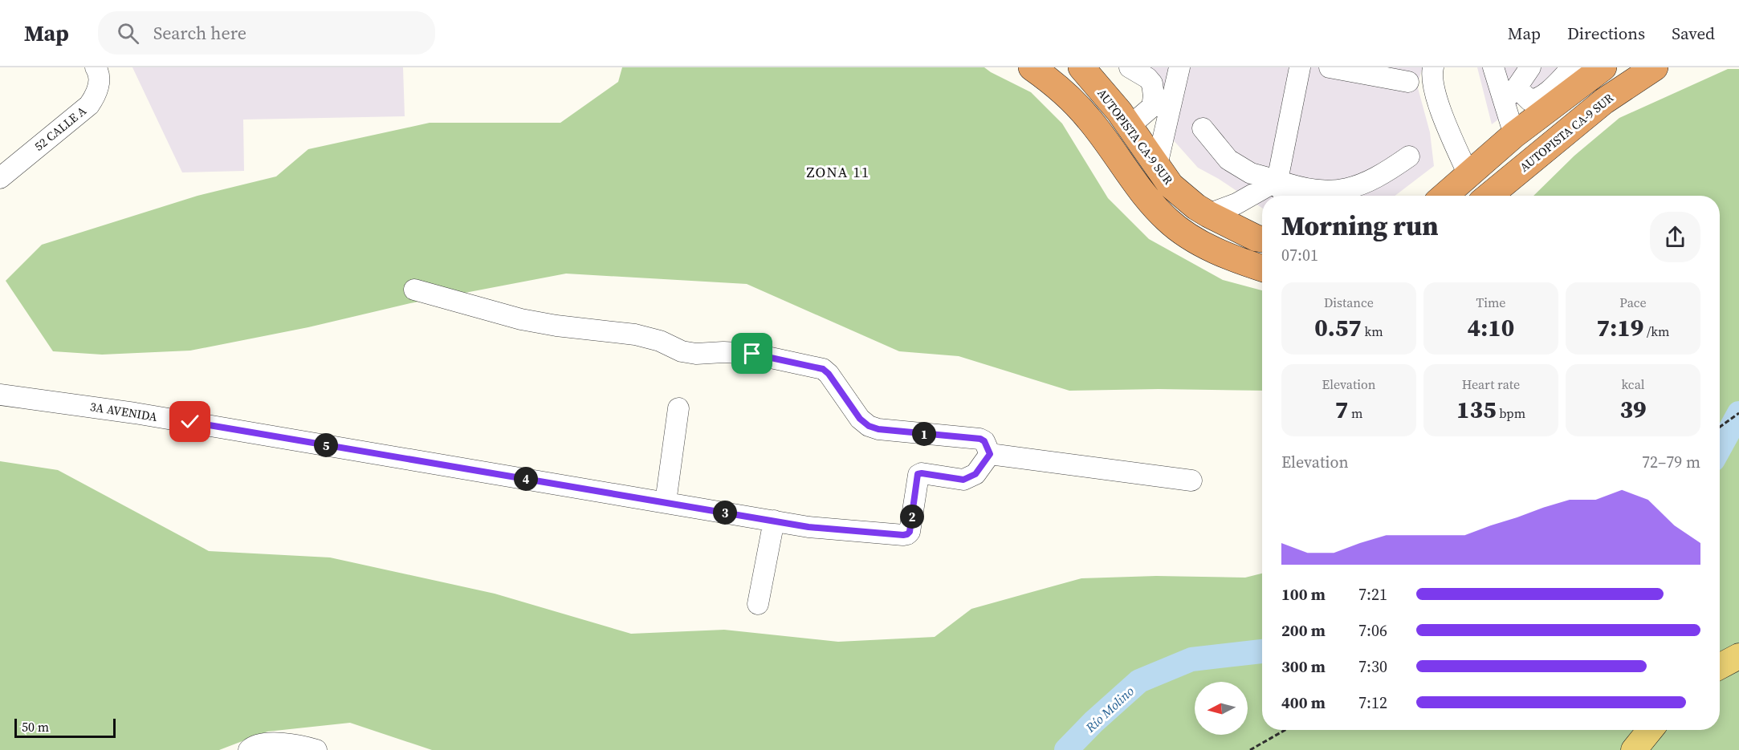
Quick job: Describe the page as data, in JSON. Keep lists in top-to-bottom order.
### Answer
{
  "streets": {
    "highway": ["AUTOPISTA CA-9 SUR"],
    "street": ["52 CALLE A", "3A AVENIDA"]
  },
  "districts": ["ZONA 11"],
  "water": ["Río Molino"],
  "scale_bar": "50 m",
  "north": "left",
  "page": {
    "header": "Map",
    "search": "Search here",
    "nav": ["Map", "Directions", "Saved"],
    "heading": ["Morning run", "07:01"],
    "stats": [
      ["Distance", "0.57 km"],
      ["Time", "4:10"],
      ["Pace", "7:19 /km"],
      ["Elevation", "7 m"],
      ["Heart rate", "135 bpm"],
      ["kcal", "39"]
    ],
    "pins": [
      "1",
      "5",
      "4",
      "3",
      "2"
    ],
    "chart": ["Elevation", "72–79 m"],
    "list": [
      {
        "name": "100 m",
        "note": "7:21"
      },
      {
        "name": "200 m",
        "note": "7:06"
      },
      {
        "name": "300 m",
        "note": "7:30"
      },
      {
        "name": "400 m",
        "note": "7:12"
      }
    ],
    "scale": "50 m"
  }
}
